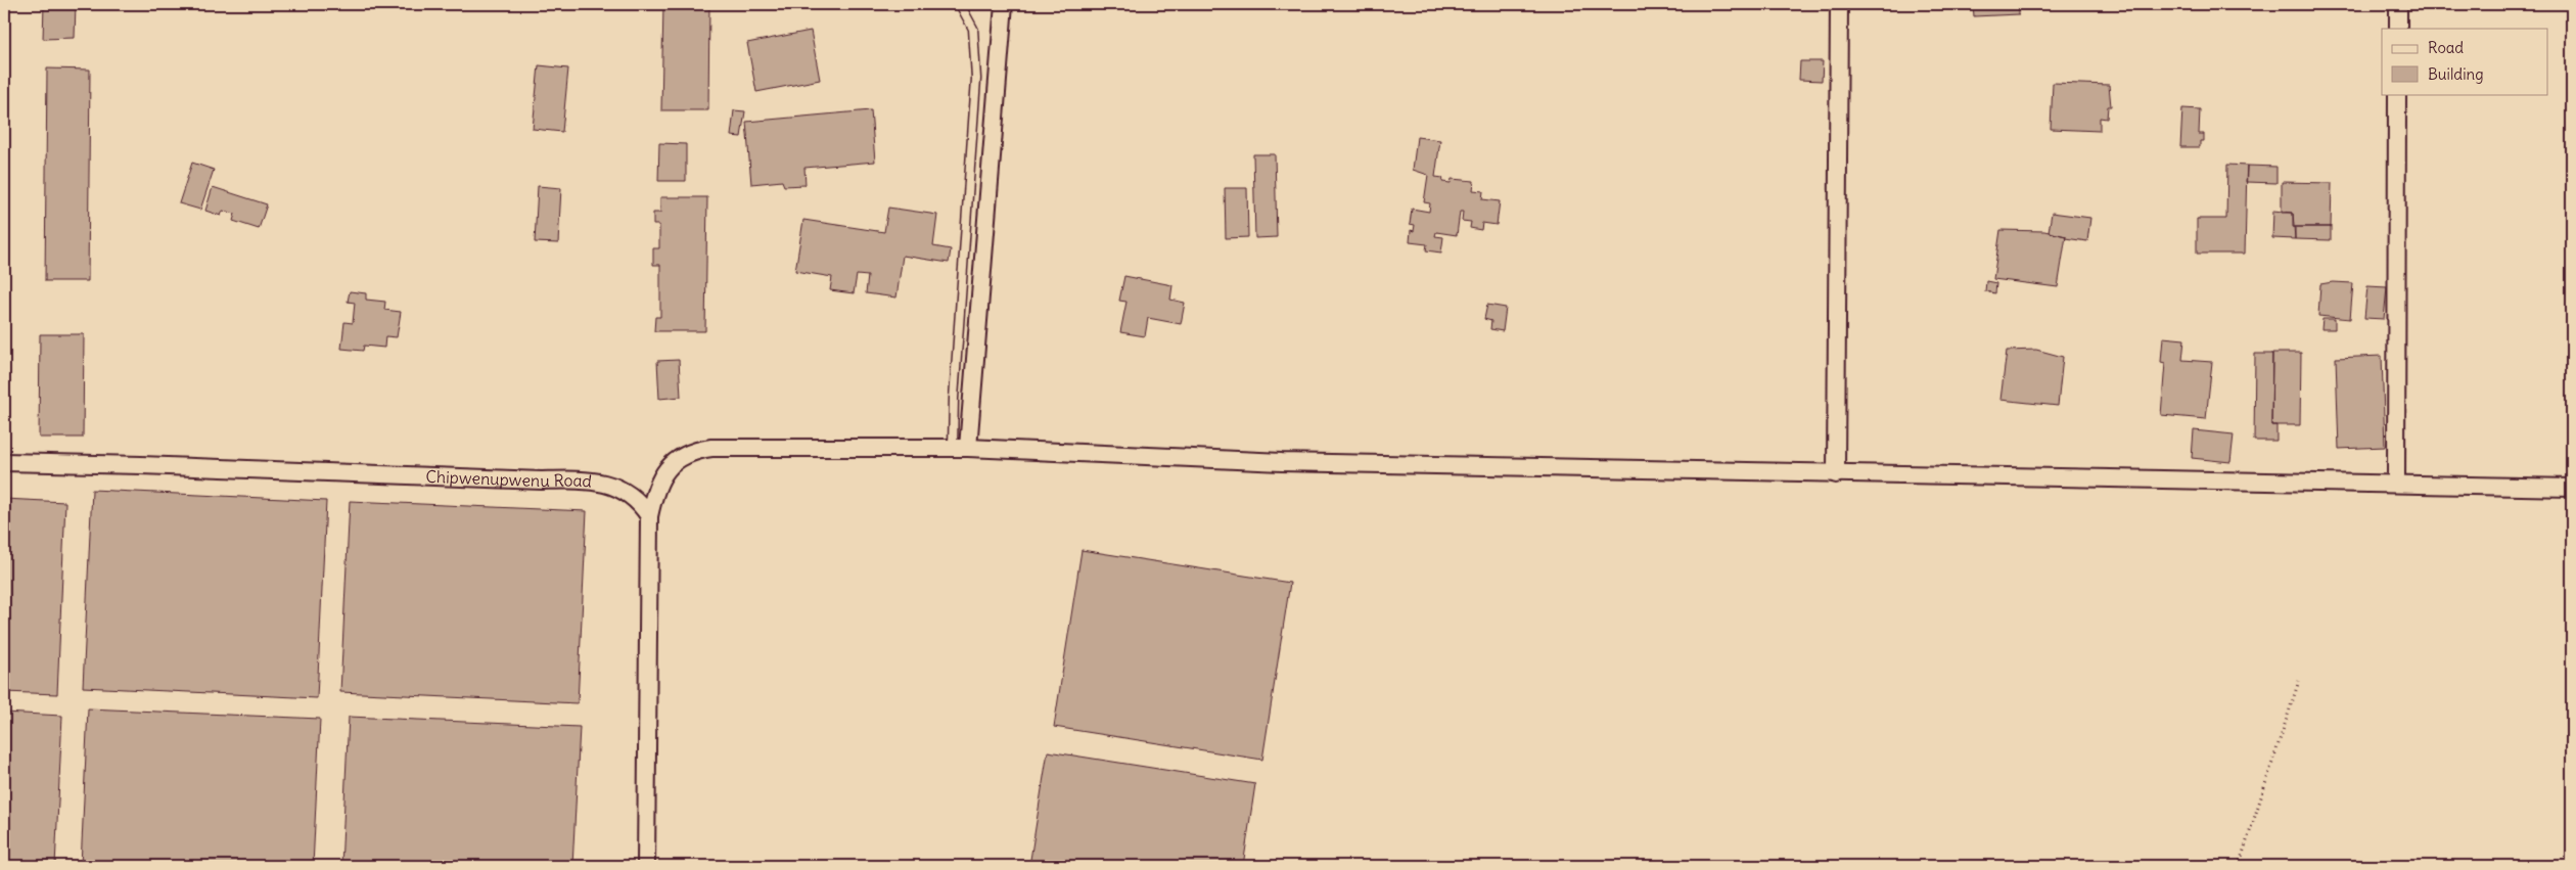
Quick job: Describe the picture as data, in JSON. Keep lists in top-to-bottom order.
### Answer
{
  "streets": {
    "street": ["Chipwenupwenu Road"]
  },
  "legend": ["Road", "Building"]
}
